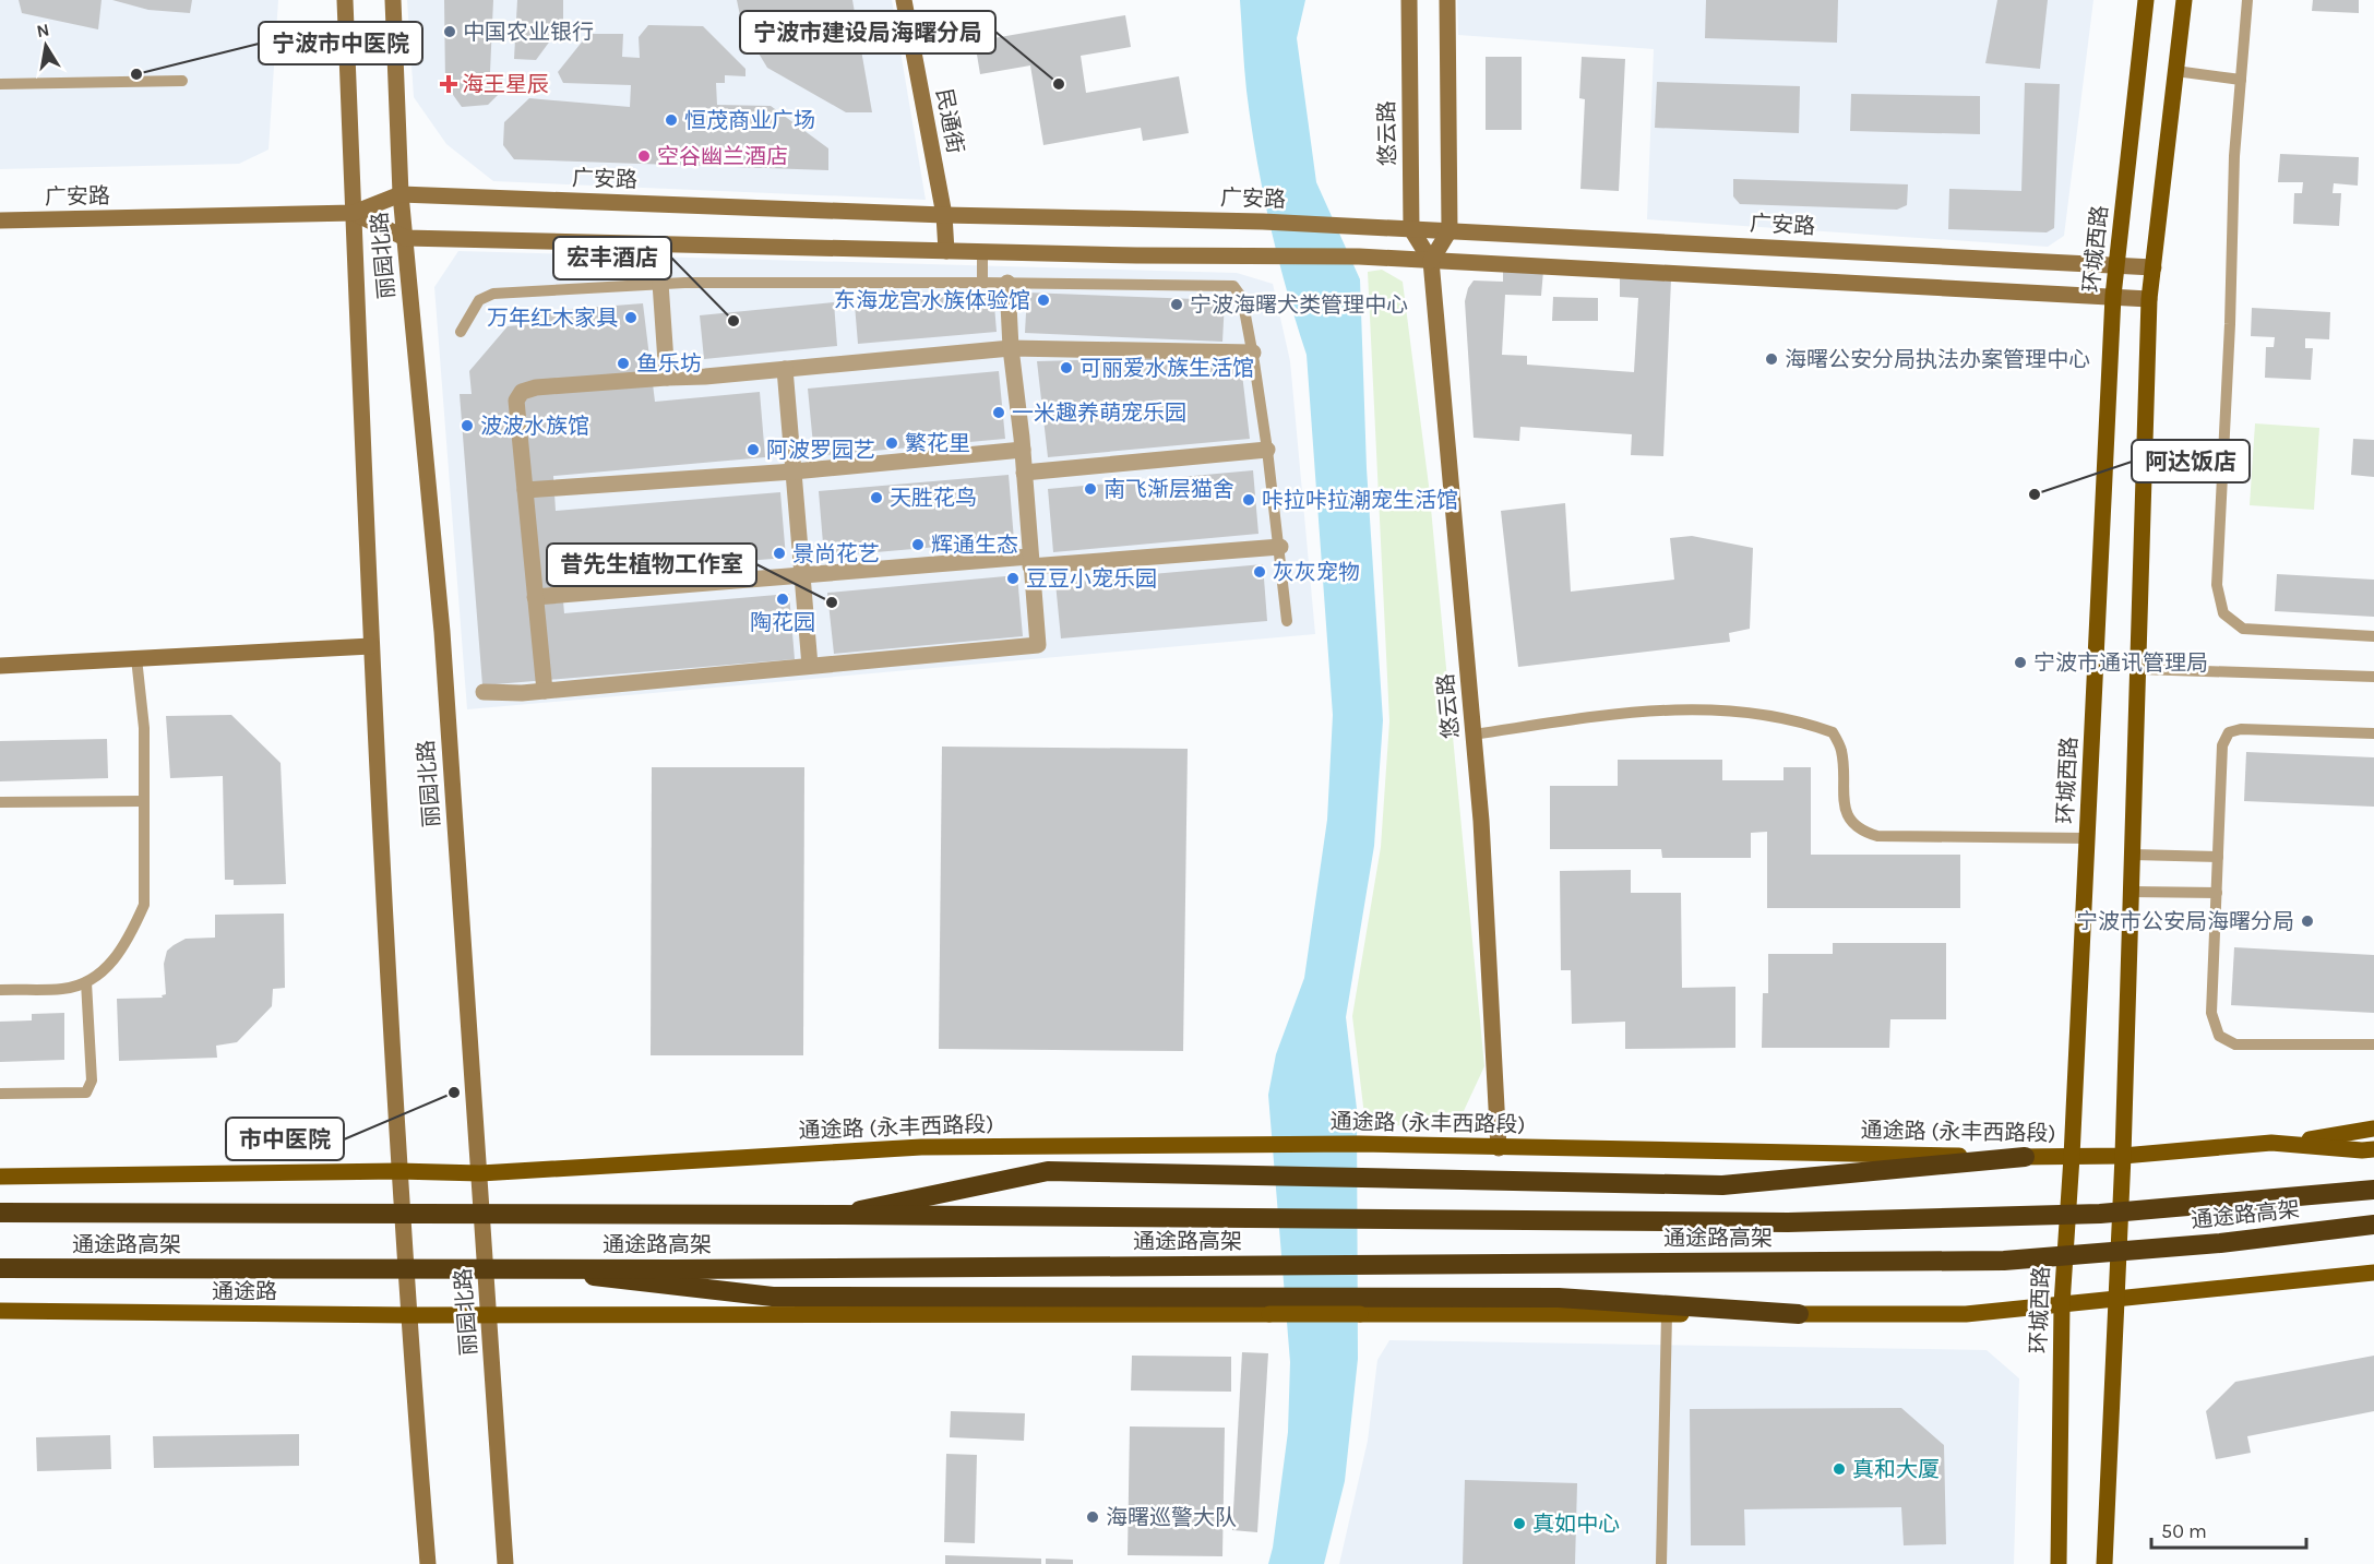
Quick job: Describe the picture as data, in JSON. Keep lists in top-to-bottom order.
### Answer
{
  "streets": {
    "highway": ["通途路高架"],
    "main road": ["环城西路", "通途路 (永丰西路段)", "通途路"],
    "street": [
      "民通街",
      "悠云路",
      "广安路",
      "丽园北路"
    ]
  },
  "crossings": [
    ["民通街", "广安路"],
    ["悠云路", "广安路"],
    ["悠云路", "通途路 (永丰西路段)"],
    ["广安路", "环城西路"],
    ["广安路", "丽园北路"],
    ["环城西路", "通途路 (永丰西路段)"],
    ["丽园北路", "通途路 (永丰西路段)"],
    ["丽园北路", "通途路"]
  ],
  "places": {
    "other": [
      "中国农业银行",
      "宁波市中医院",
      "宁波市建设局海曙分局",
      "恒茂商业广场",
      "空谷幽兰酒店",
      "东海龙宫水族体验馆",
      "宁波海曙犬类管理中心",
      "万年红木家具",
      "宏丰酒店",
      "海曙公安分局执法办案管理中心",
      "鱼乐坊",
      "可丽爱水族生活馆",
      "一米趣养萌宠乐园",
      "波波水族馆",
      "繁花里",
      "阿波罗园艺",
      "南飞渐层猫舍",
      "阿达饭店",
      "天胜花鸟",
      "咔拉咔拉潮宠生活馆",
      "辉通生态",
      "景尚花艺",
      "灰灰宠物",
      "豆豆小宠乐园",
      "陶花园",
      "昔先生植物工作室",
      "宁波市通讯管理局",
      "宁波市公安局海曙分局",
      "市中医院",
      "真和大厦",
      "海曙巡警大队",
      "真如中心"
    ],
    "health": ["海王星辰"]
  },
  "scale_bar": "50 m",
  "north": "top"
}
